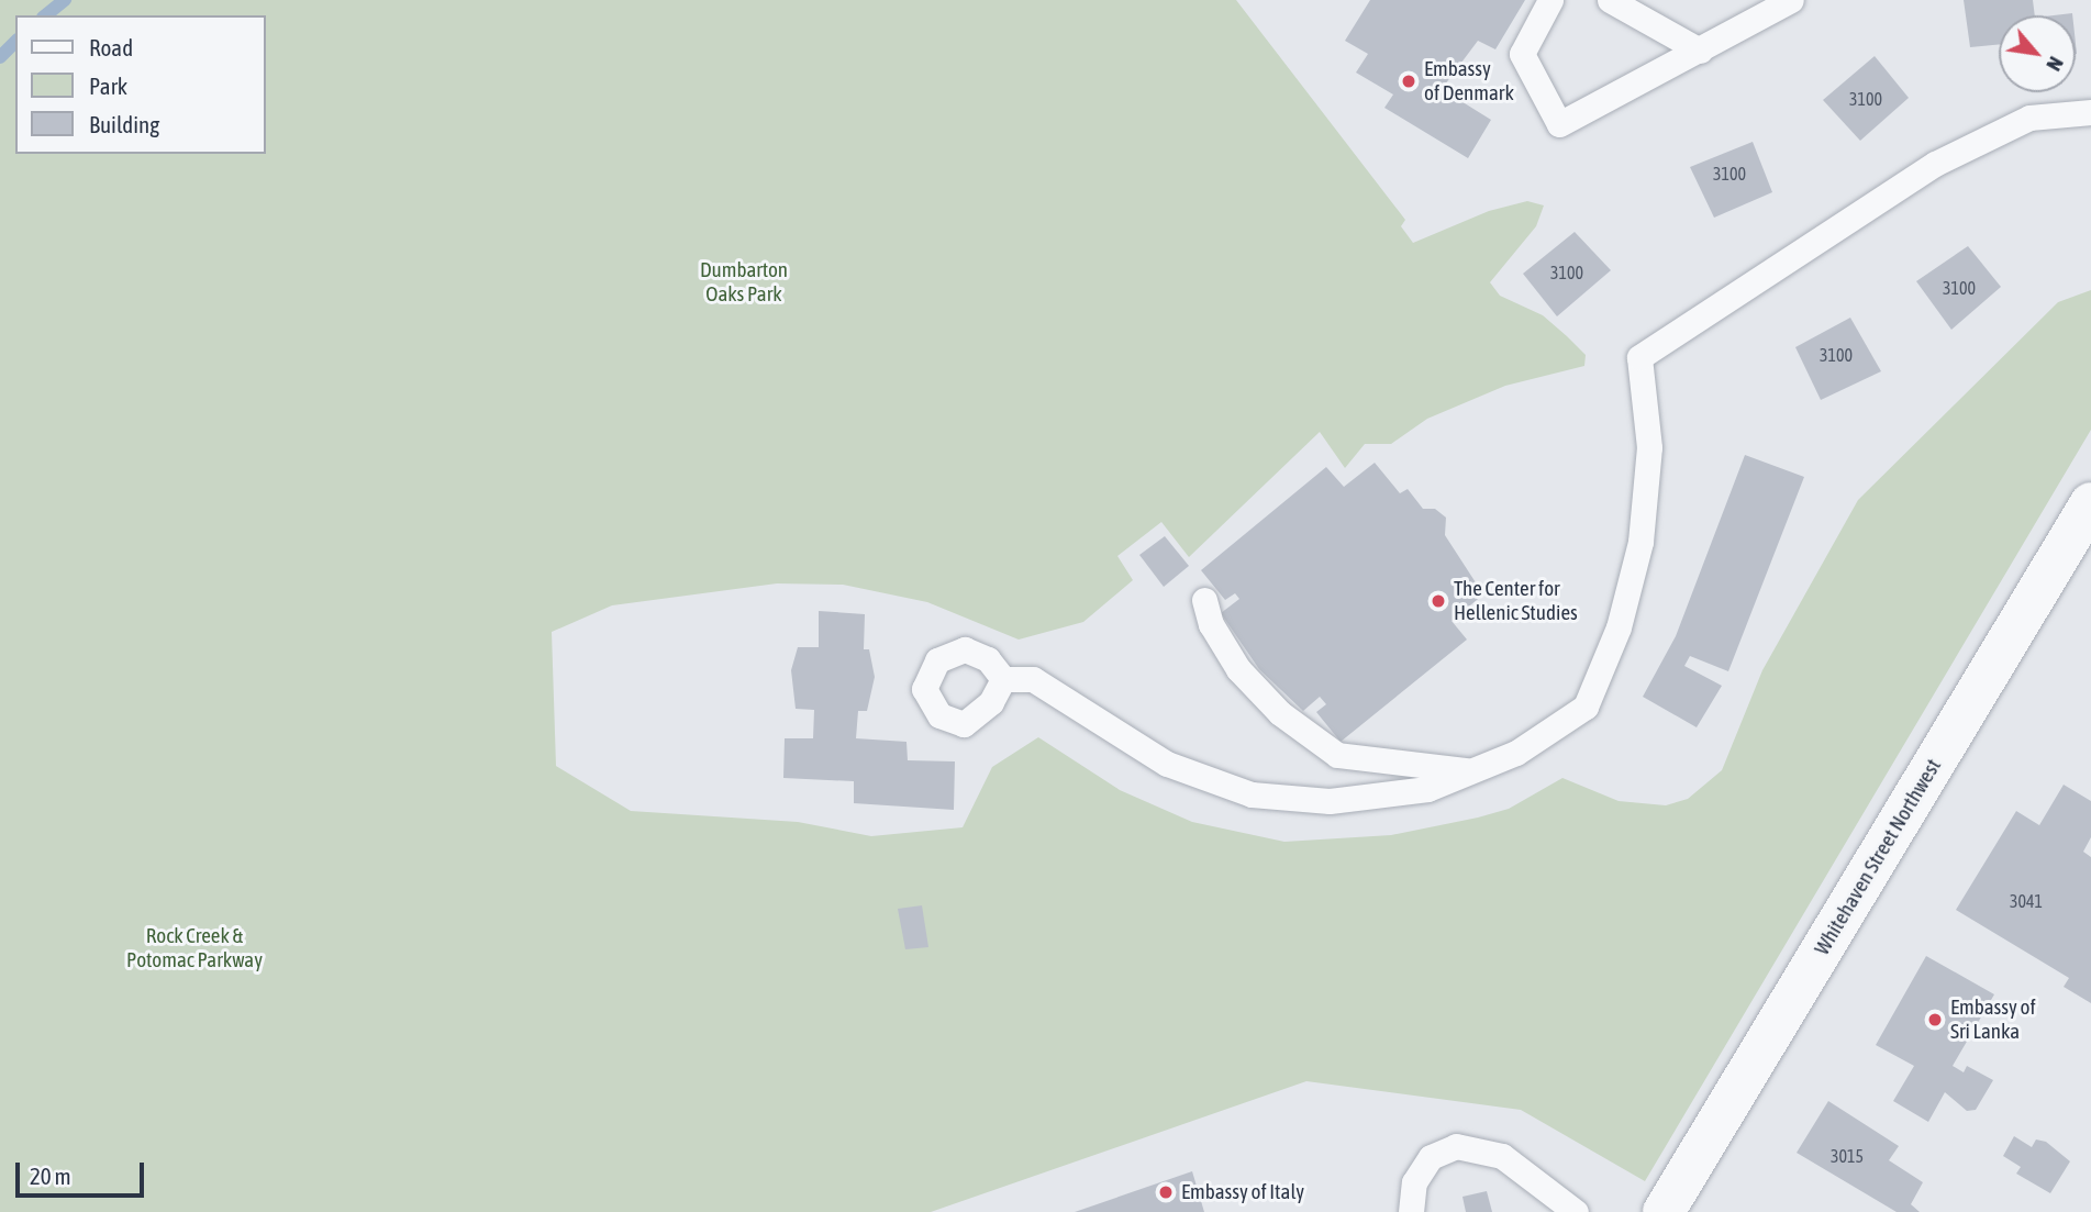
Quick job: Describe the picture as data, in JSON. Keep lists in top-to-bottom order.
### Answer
{
  "streets": {
    "street": ["Whitehaven Street Northwest"]
  },
  "parks": ["Dumbarton Oaks Park", "Rock Creek & Potomac Parkway"],
  "places": [
    "Embassy of Denmark",
    "The Center for Hellenic Studies",
    "Embassy of Sri Lanka",
    "Embassy of Italy"
  ],
  "house_numbers": [
    "3100",
    "3100",
    "3100",
    "3100",
    "3100",
    "3041",
    "3015"
  ],
  "legend": ["Road", "Park", "Building"],
  "scale_bar": "20 m",
  "north": "bottom right"
}
